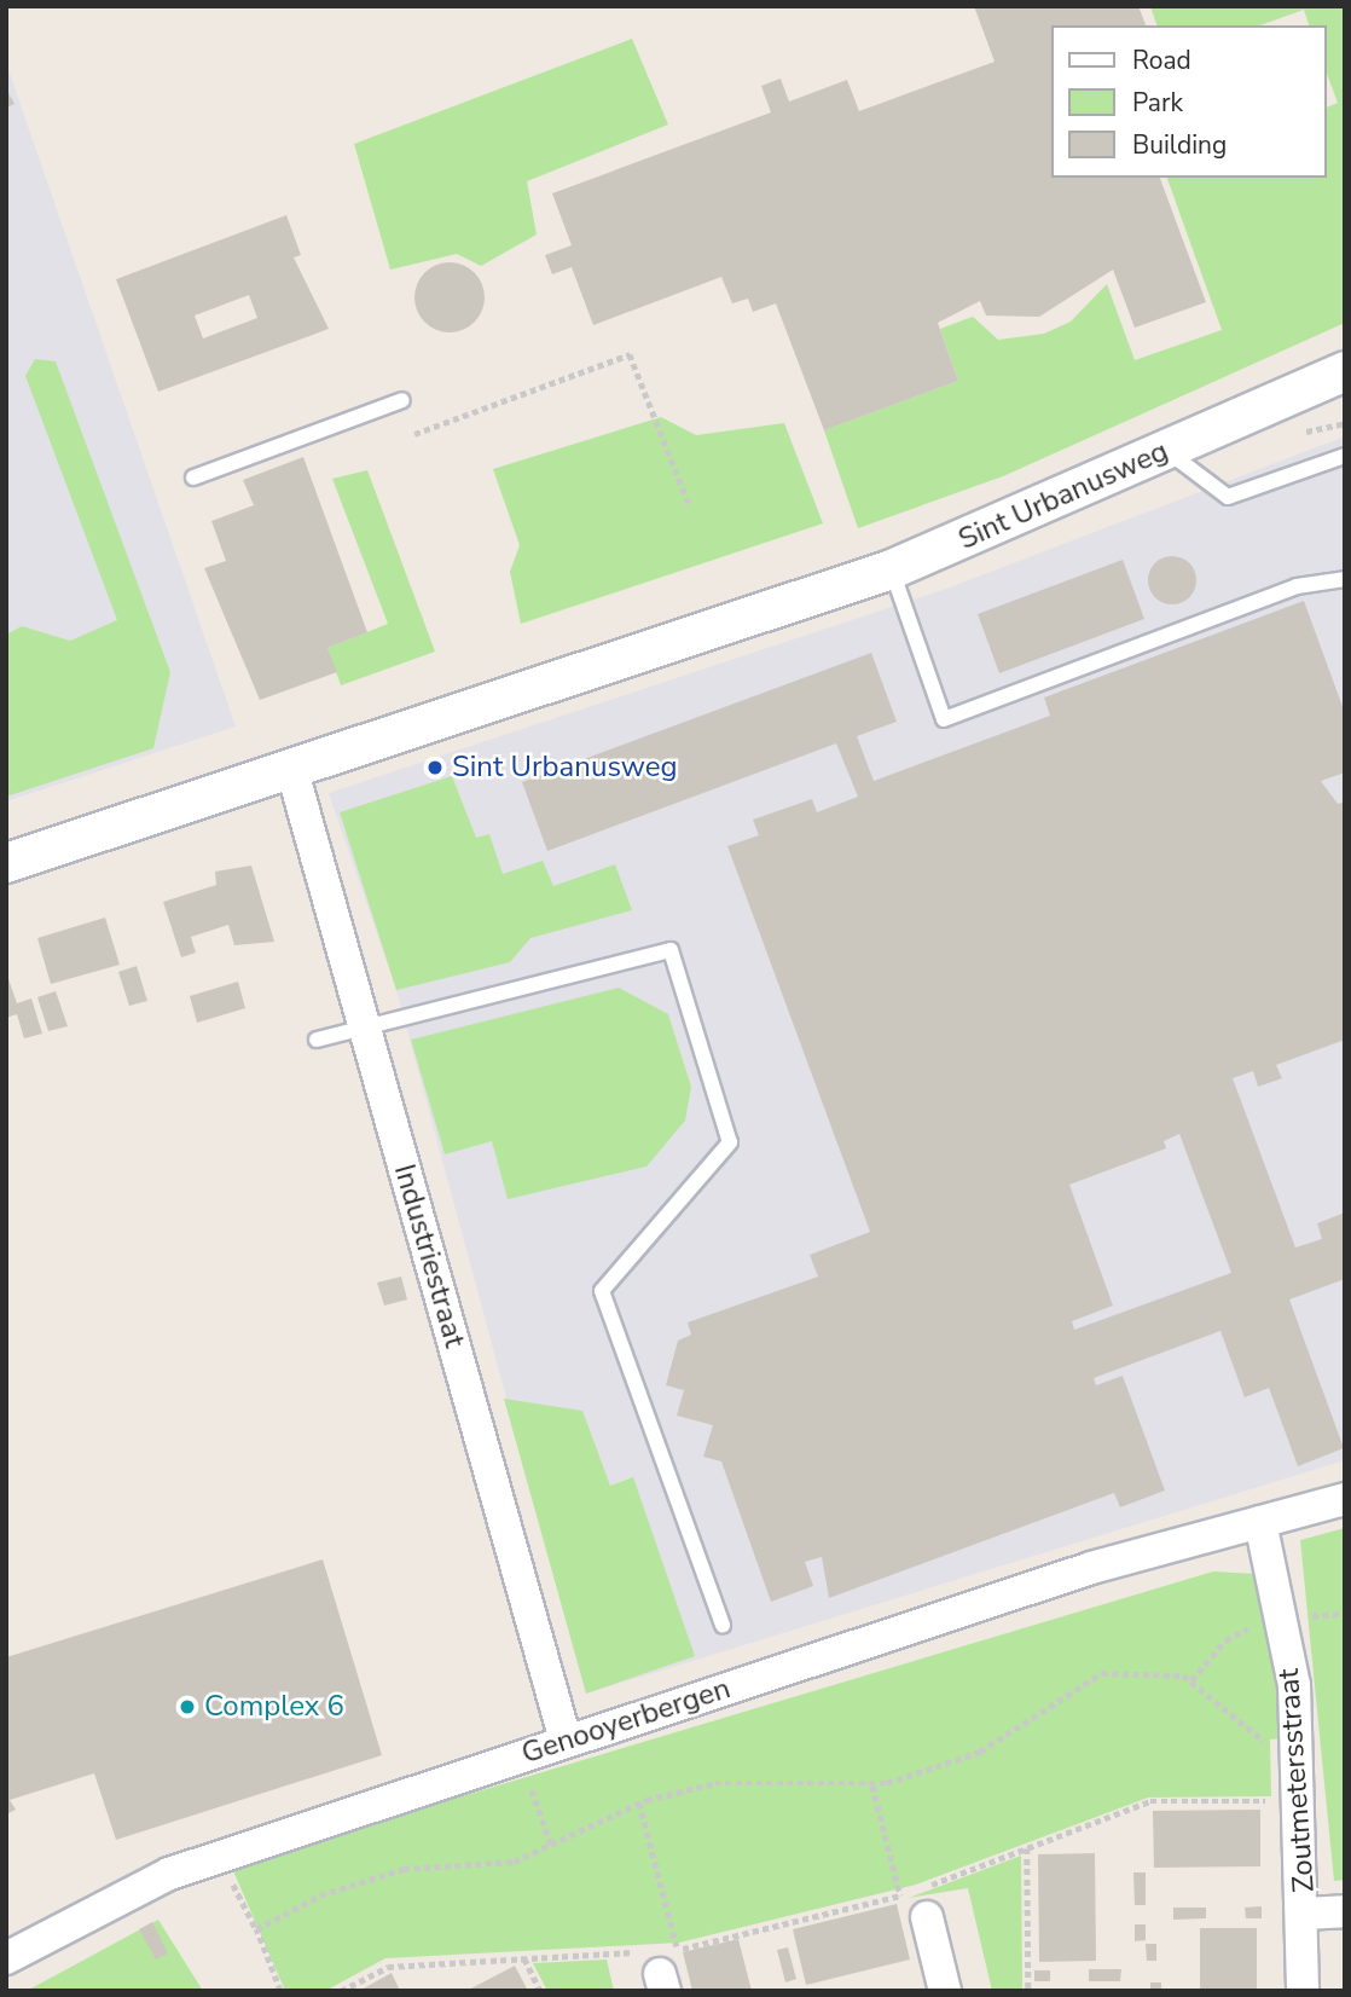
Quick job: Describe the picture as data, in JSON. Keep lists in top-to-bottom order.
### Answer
{
  "streets": {
    "street": [
      "Sint Urbanusweg",
      "Industriestraat",
      "Genooyerbergen",
      "Zoutmetersstraat"
    ]
  },
  "crossings": [
    ["Sint Urbanusweg", "Industriestraat"],
    ["Industriestraat", "Genooyerbergen"],
    ["Genooyerbergen", "Zoutmetersstraat"]
  ],
  "places": ["Sint Urbanusweg", "Complex 6"],
  "legend": ["Road", "Park", "Building"]
}
